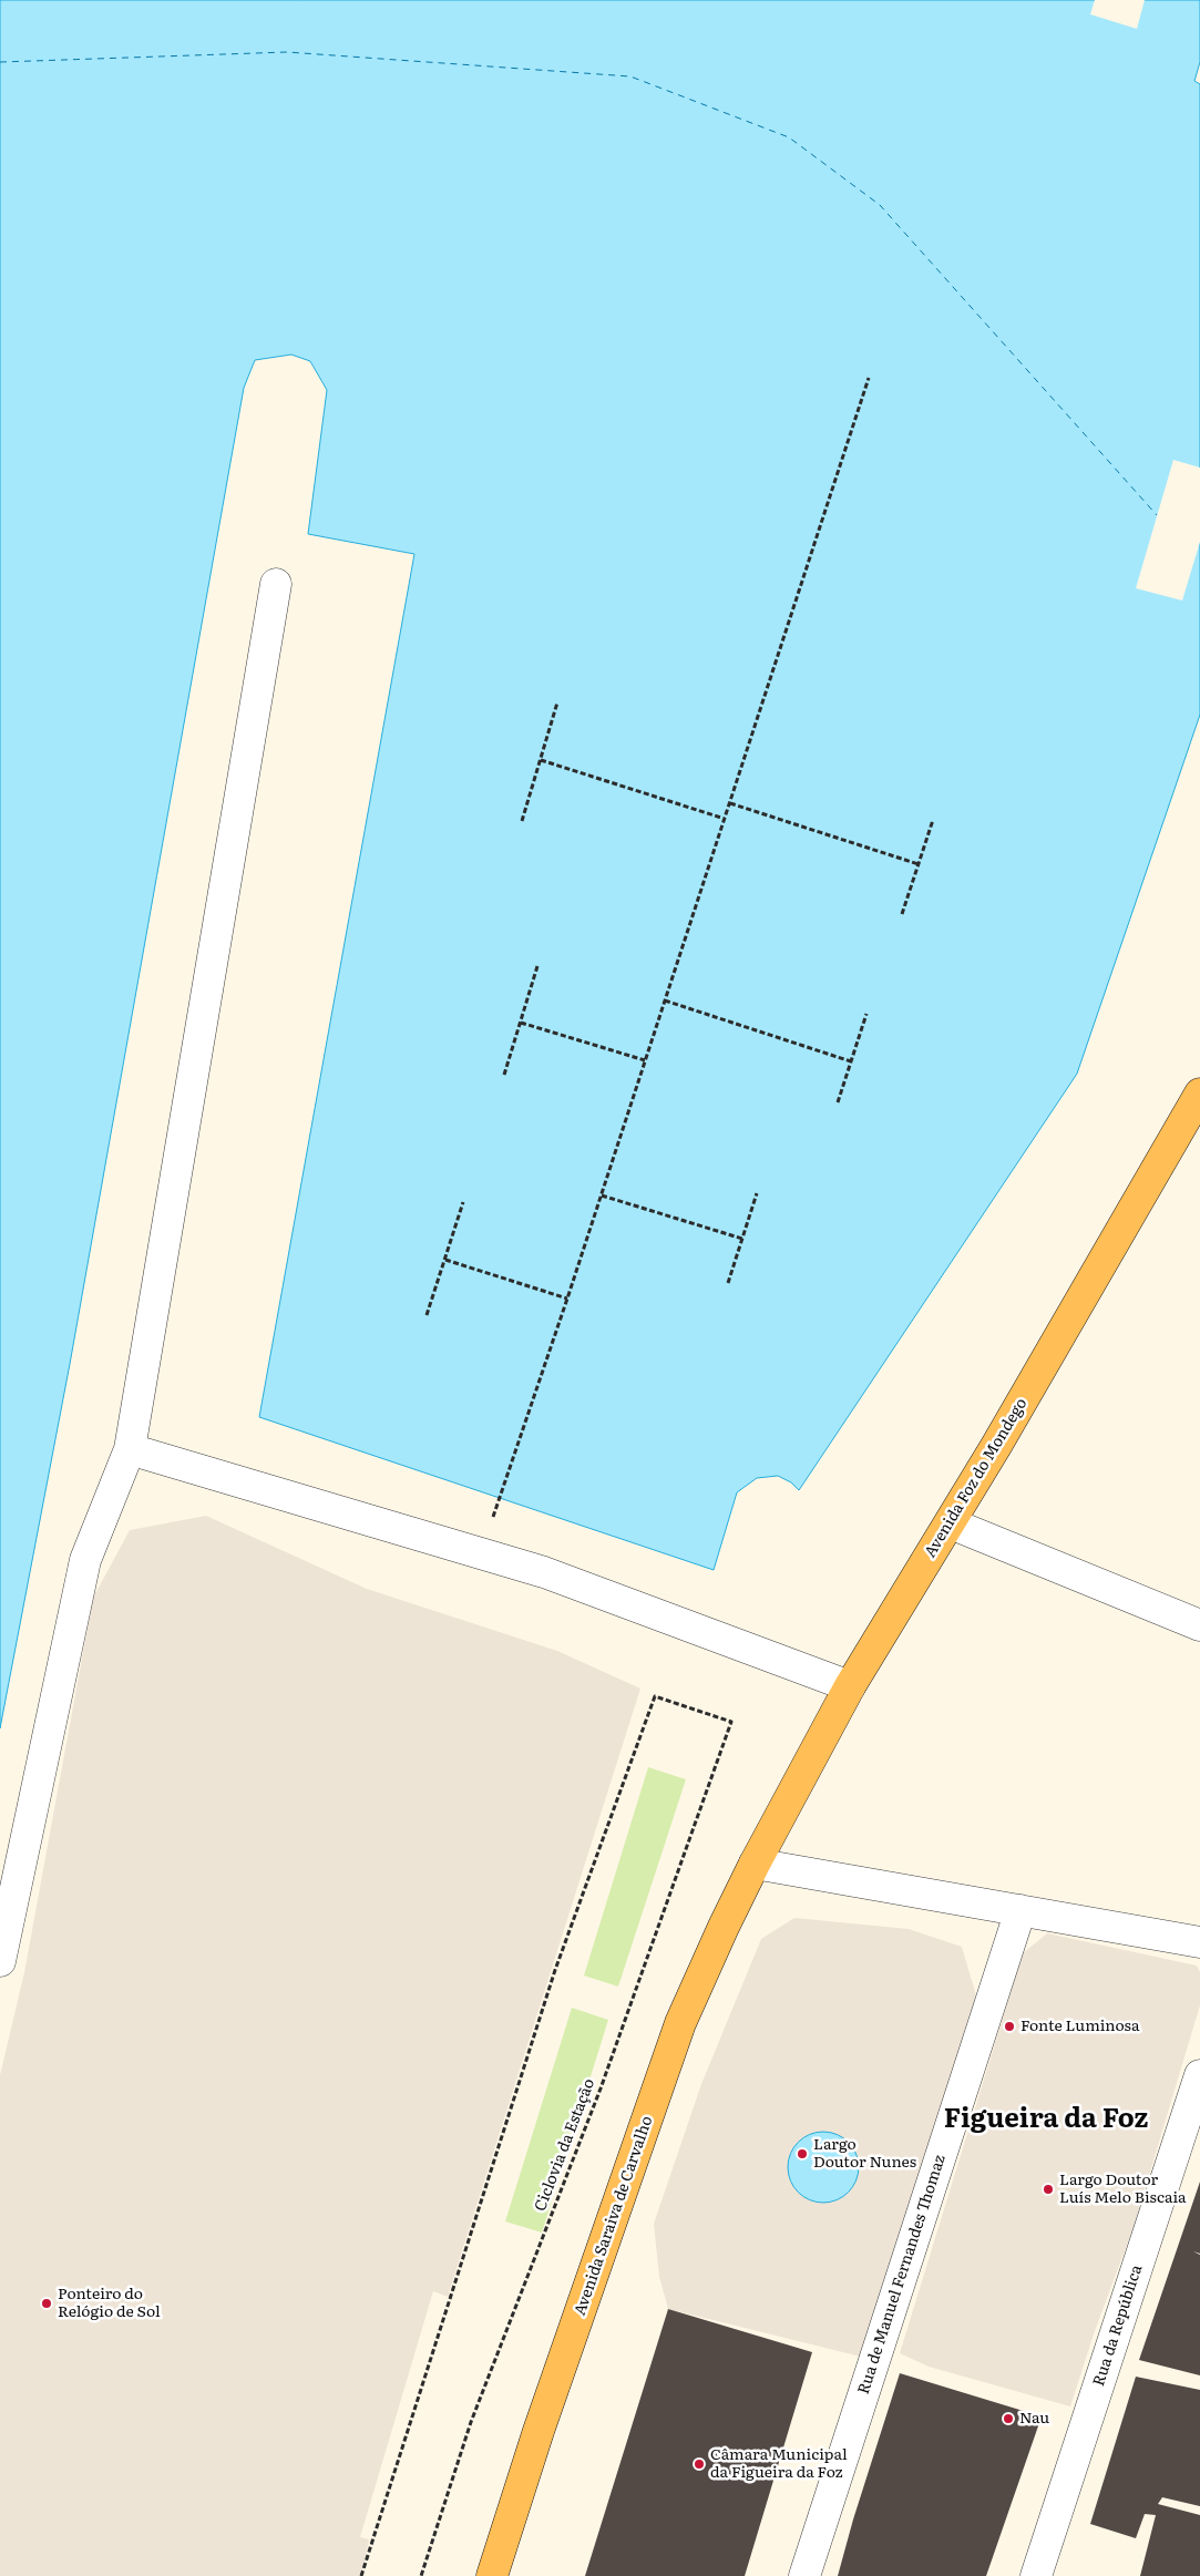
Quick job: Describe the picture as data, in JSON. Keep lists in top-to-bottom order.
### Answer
{
  "streets": {
    "main road": ["Avenida Foz do Mondego", "Avenida Saraiva de Carvalho"],
    "street": ["Rua de Manuel Fernandes Thomaz", "Rua da República"],
    "path": ["Ciclovia da Estação"]
  },
  "crossings": [
    ["Avenida Foz do Mondego", "Avenida Saraiva de Carvalho"]
  ],
  "districts": ["Figueira da Foz"],
  "places": [
    "Fonte Luminosa",
    "Largo Doutor Nunes",
    "Largo Doutor Luís Melo Biscaia",
    "Ponteiro do Relógio de Sol",
    "Nau",
    "Câmara Municipal da Figueira da Foz"
  ]
}
